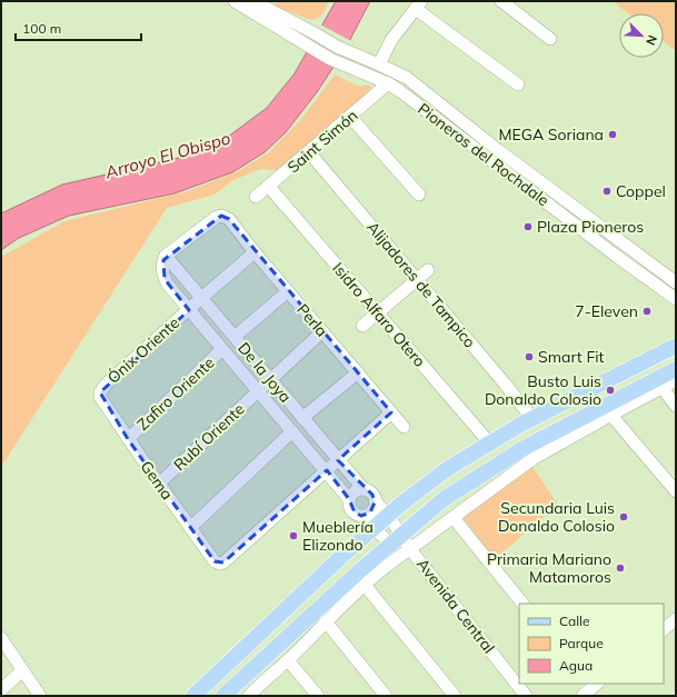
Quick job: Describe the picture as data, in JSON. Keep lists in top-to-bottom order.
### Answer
{
  "streets": {
    "street": [
      "Saint Simón",
      "Pioneros del Rochdale",
      "Alijadores de Tampico",
      "Isidro Alfaro Otero",
      "Perla",
      "Ónix Oriente",
      "De la Joya",
      "Zafiro Oriente",
      "Rubí Oriente",
      "Gema",
      "Avenida Central"
    ]
  },
  "crossings": [
    ["Saint Simón", "Pioneros del Rochdale"],
    ["Saint Simón", "Alijadores de Tampico"],
    ["Saint Simón", "Isidro Alfaro Otero"],
    ["Perla", "Ónix Oriente"],
    ["Perla", "De la Joya"],
    ["Perla", "Rubí Oriente"],
    ["Ónix Oriente", "De la Joya"],
    ["Ónix Oriente", "Gema"],
    ["De la Joya", "Zafiro Oriente"],
    ["De la Joya", "Rubí Oriente"],
    ["De la Joya", "Gema"],
    ["De la Joya", "Avenida Central"],
    ["Zafiro Oriente", "Gema"],
    ["Rubí Oriente", "Gema"]
  ],
  "water": ["Arroyo El Obispo"],
  "places": [
    "MEGA Soriana",
    "Coppel",
    "Plaza Pioneros",
    "7-Eleven",
    "Smart Fit",
    "Busto Luis Donaldo Colosio",
    "Secundaria Luis Donaldo Colosio",
    "Mueblería Elizondo",
    "Primaria Mariano Matamoros"
  ],
  "legend": ["Calle", "Parque", "Agua"],
  "scale_bar": "100 m",
  "north": "bottom right"
}
